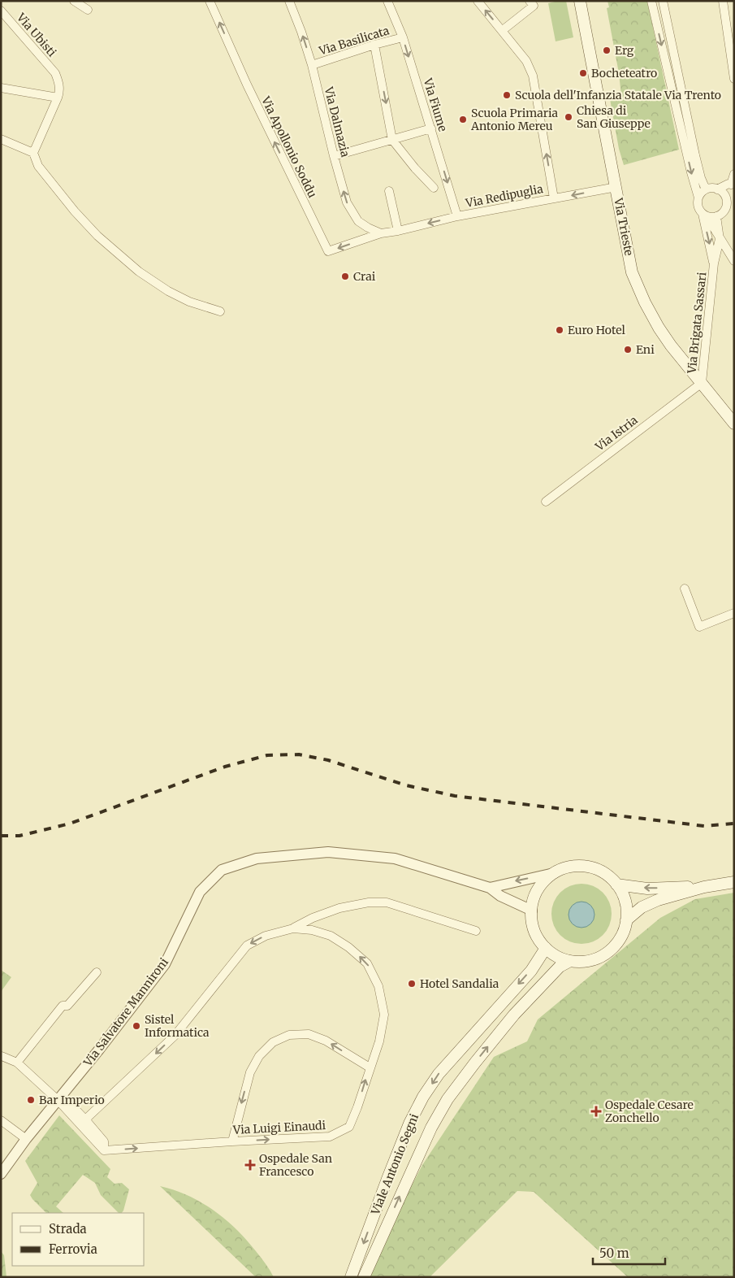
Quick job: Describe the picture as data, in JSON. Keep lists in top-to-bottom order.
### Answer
{
  "streets": {
    "main road": ["Via Trieste", "Via Salvatore Mannironi", "Viale Antonio Segni"],
    "street": [
      "Via Ubisti",
      "Via Basilicata",
      "Via Fiume",
      "Via Dalmazia",
      "Via Apollonio Soddu",
      "Via Redipuglia",
      "Via Brigata Sassari",
      "Via Istria",
      "Via Luigi Einaudi"
    ]
  },
  "crossings": [
    ["Via Basilicata", "Via Fiume"],
    ["Via Basilicata", "Via Dalmazia"],
    ["Via Fiume", "Via Redipuglia"],
    ["Via Dalmazia", "Via Apollonio Soddu"],
    ["Via Dalmazia", "Via Redipuglia"],
    ["Via Apollonio Soddu", "Via Redipuglia"],
    ["Via Redipuglia", "Via Trieste"],
    ["Via Trieste", "Via Brigata Sassari"],
    ["Via Trieste", "Via Istria"],
    ["Via Brigata Sassari", "Via Istria"],
    ["Via Salvatore Mannironi", "Viale Antonio Segni"]
  ],
  "one_way": ["Via Apollonio Soddu", "Via Redipuglia"],
  "places": {
    "other": [
      "Erg",
      "Bocheteatro",
      "Scuola dell'Infanzia Statale Via Trento",
      "Chiesa di San Giuseppe",
      "Scuola Primaria Antonio Mereu",
      "Crai",
      "Euro Hotel",
      "Eni",
      "Hotel Sandalia",
      "Sistel Informatica",
      "Bar Imperio"
    ],
    "health": ["Ospedale Cesare Zonchello", "Ospedale San Francesco"]
  },
  "legend": ["Strada", "Ferrovia"],
  "scale_bar": "50 m"
}
